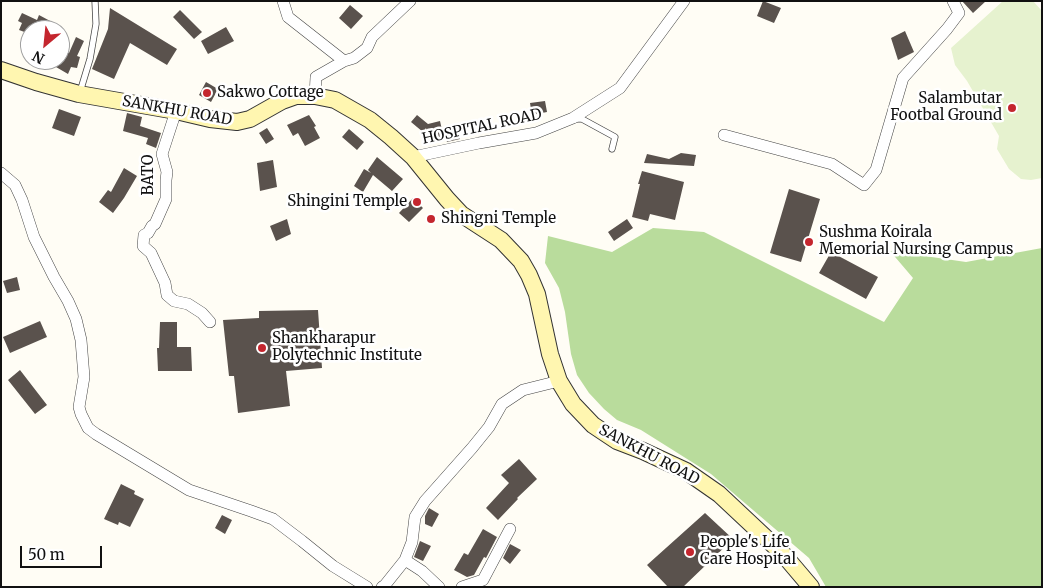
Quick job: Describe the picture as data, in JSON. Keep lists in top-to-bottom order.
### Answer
{
  "streets": {
    "main road": ["SANKHU ROAD"],
    "street": ["HOSPITAL ROAD", "BATO"]
  },
  "crossings": [
    ["SANKHU ROAD", "HOSPITAL ROAD"],
    ["SANKHU ROAD", "BATO"]
  ],
  "places": [
    "Sakwo Cottage",
    "Salambutar Footbal Ground",
    "Shingini Temple",
    "Shingni Temple",
    "Sushma Koirala Memorial Nursing Campus",
    "Shankharapur Polytechnic Institute",
    "People's Life Care Hospital"
  ],
  "scale_bar": "50 m",
  "north": "bottom left"
}
